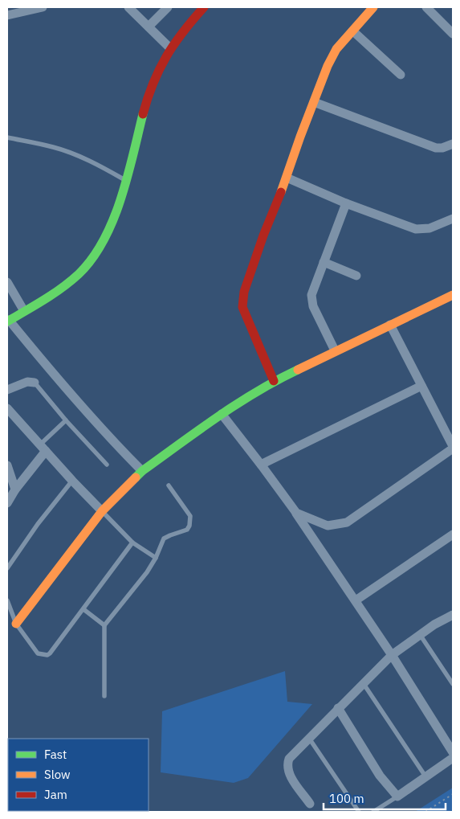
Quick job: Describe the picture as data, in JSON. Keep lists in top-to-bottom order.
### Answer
{
  "legend": ["Fast", "Slow", "Jam"],
  "scale_bar": "100 m"
}
